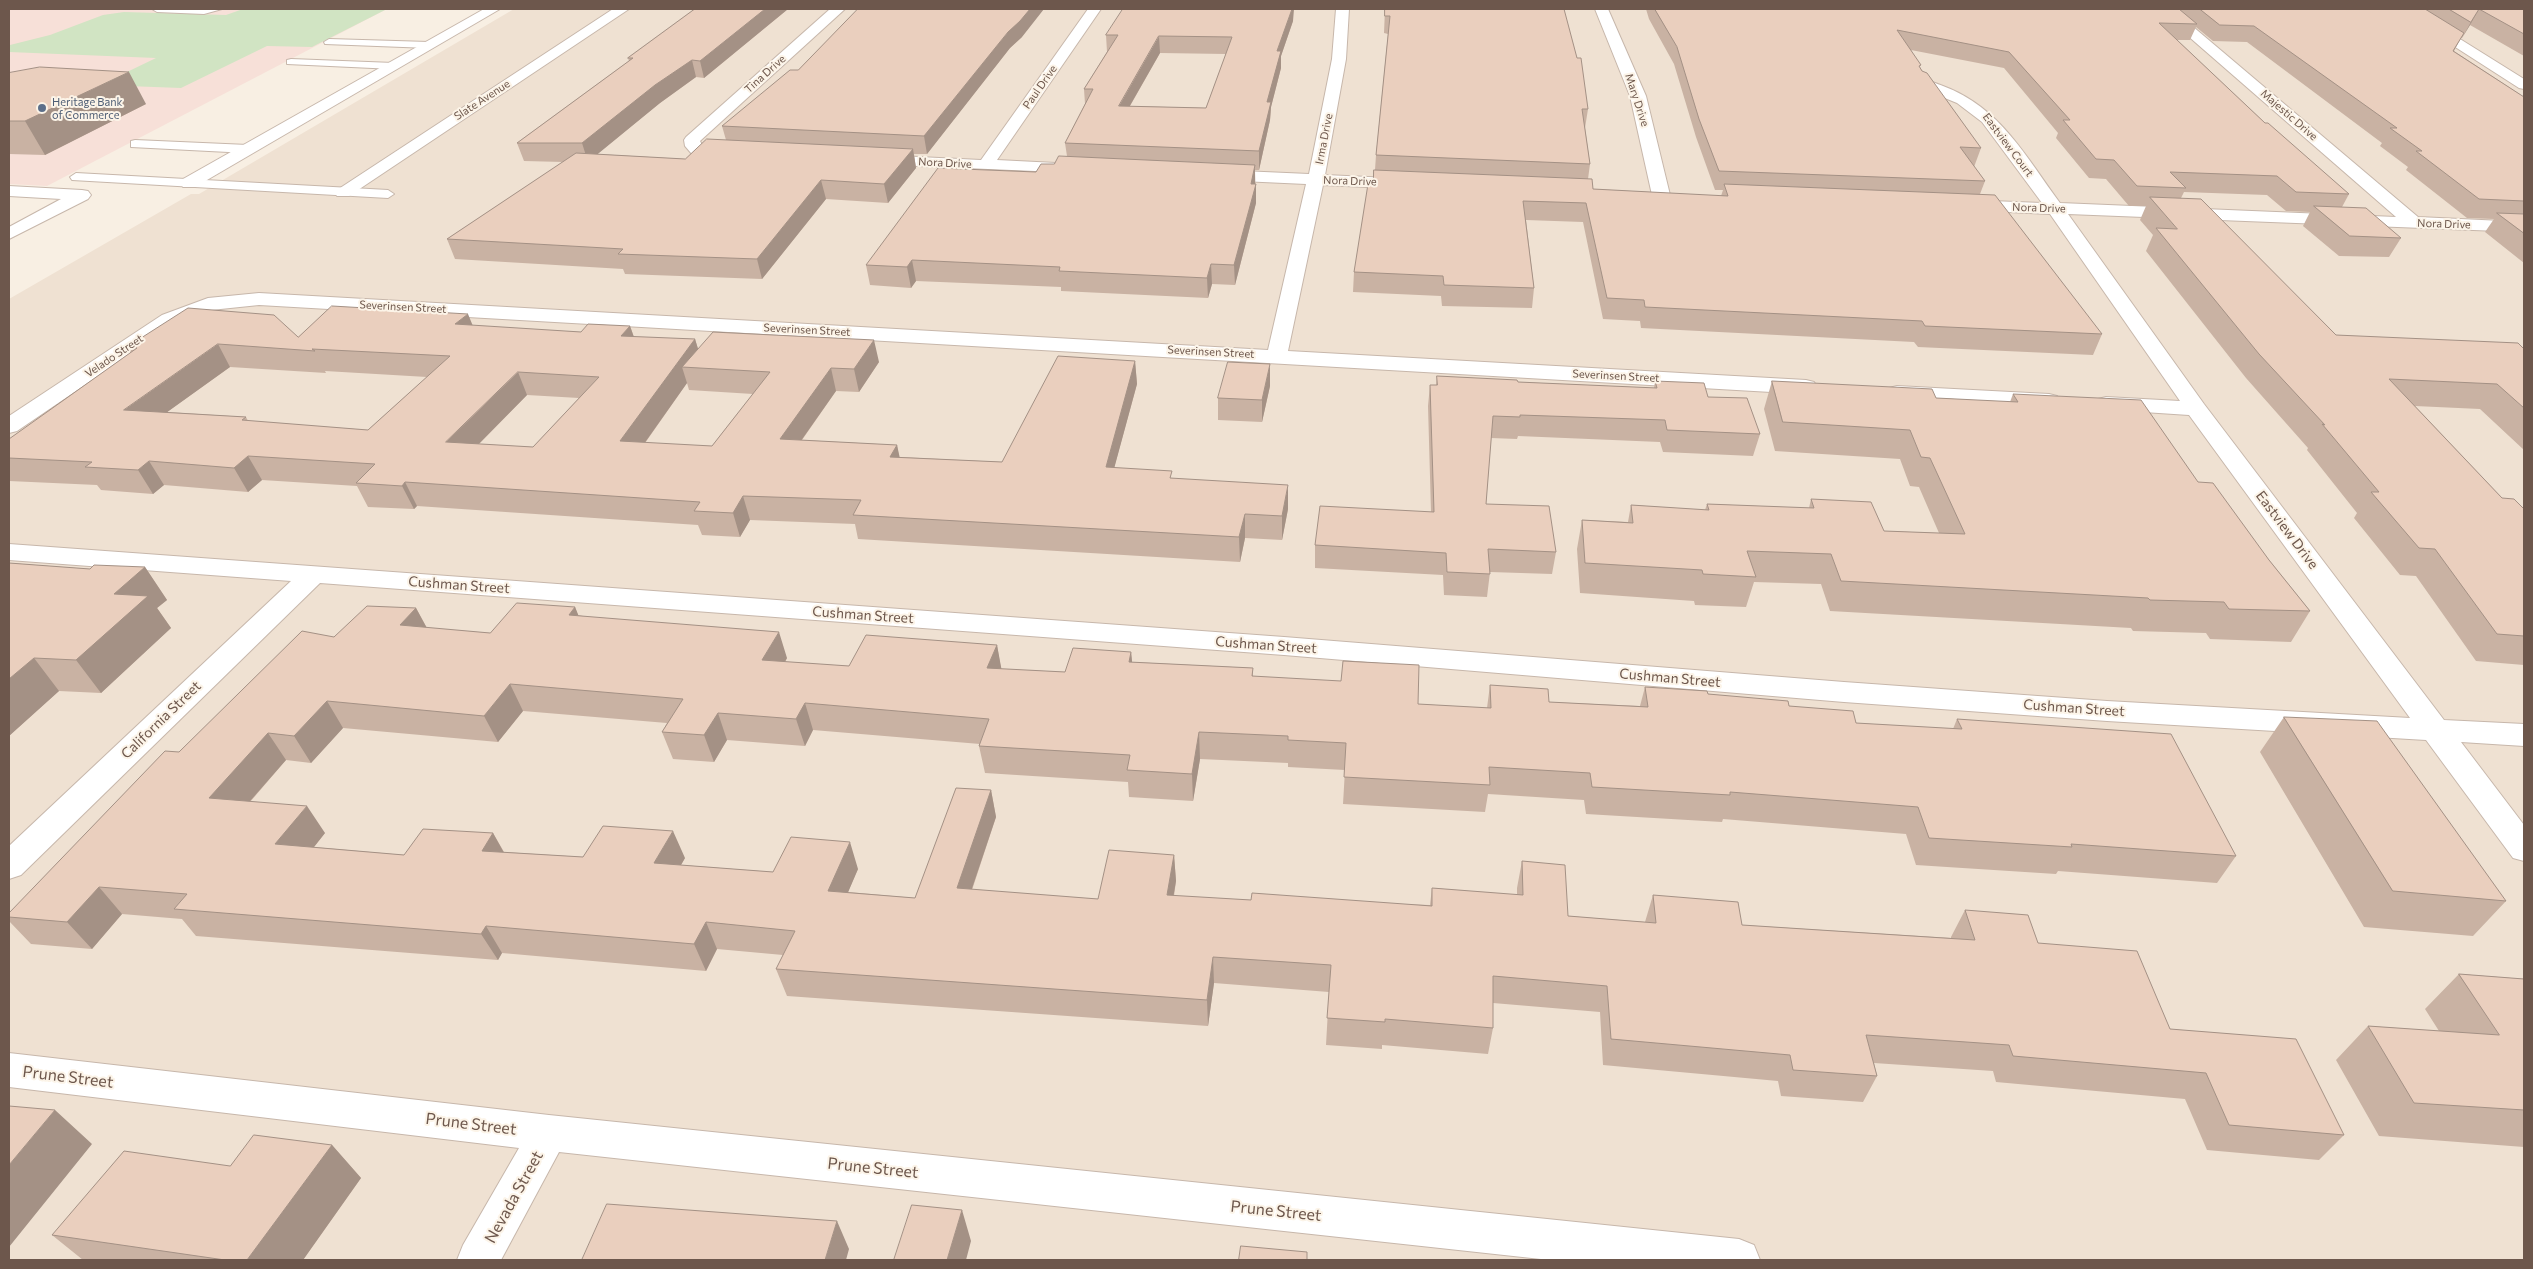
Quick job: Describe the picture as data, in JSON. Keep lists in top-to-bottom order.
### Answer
{
  "streets": {
    "street": [
      "Tina Drive",
      "Paul Drive",
      "Slate Avenue",
      "Mary Drive",
      "Majestic Drive",
      "Irma Drive",
      "Eastview Court",
      "Nora Drive",
      "Severinsen Street",
      "Velado Street",
      "Eastview Drive",
      "Cushman Street",
      "California Street",
      "Prune Street",
      "Nevada Street"
    ]
  },
  "crossings": [
    ["Paul Drive", "Nora Drive"],
    ["Majestic Drive", "Nora Drive"],
    ["Irma Drive", "Nora Drive"],
    ["Irma Drive", "Severinsen Street"],
    ["Eastview Court", "Nora Drive"],
    ["Eastview Court", "Eastview Drive"],
    ["Nora Drive", "Eastview Drive"],
    ["Severinsen Street", "Velado Street"],
    ["Eastview Drive", "Cushman Street"],
    ["Cushman Street", "California Street"],
    ["Prune Street", "Nevada Street"]
  ],
  "places": ["Heritage Bank of Commerce"]
}
